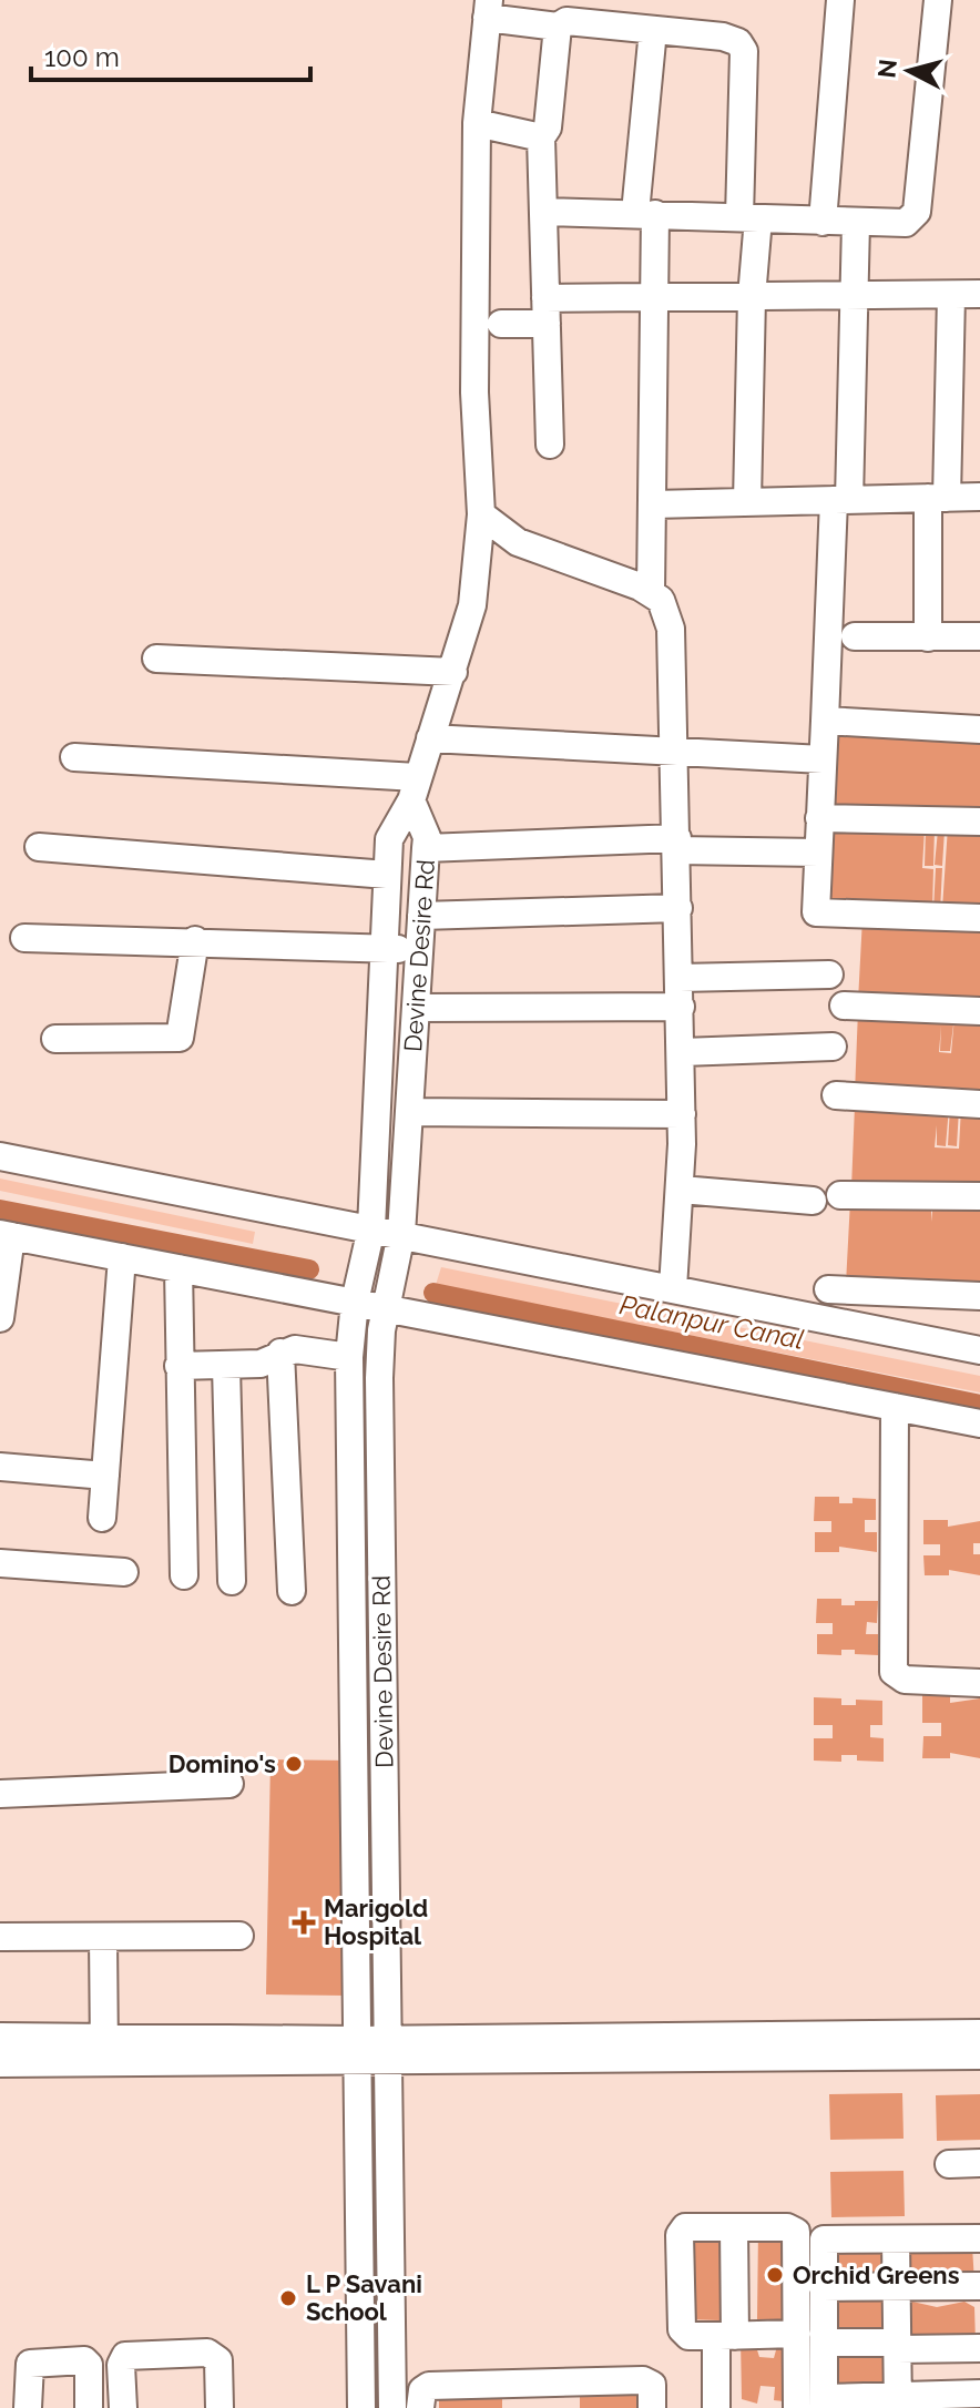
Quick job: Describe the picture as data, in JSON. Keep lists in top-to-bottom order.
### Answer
{
  "streets": {
    "street": ["Devine Desire Rd"]
  },
  "water": ["Palanpur Canal"],
  "places": {
    "other": ["Domino's", "Orchid Greens", "L P Savani School"],
    "health": ["Marigold Hospital"]
  },
  "scale_bar": "100 m",
  "north": "left"
}
